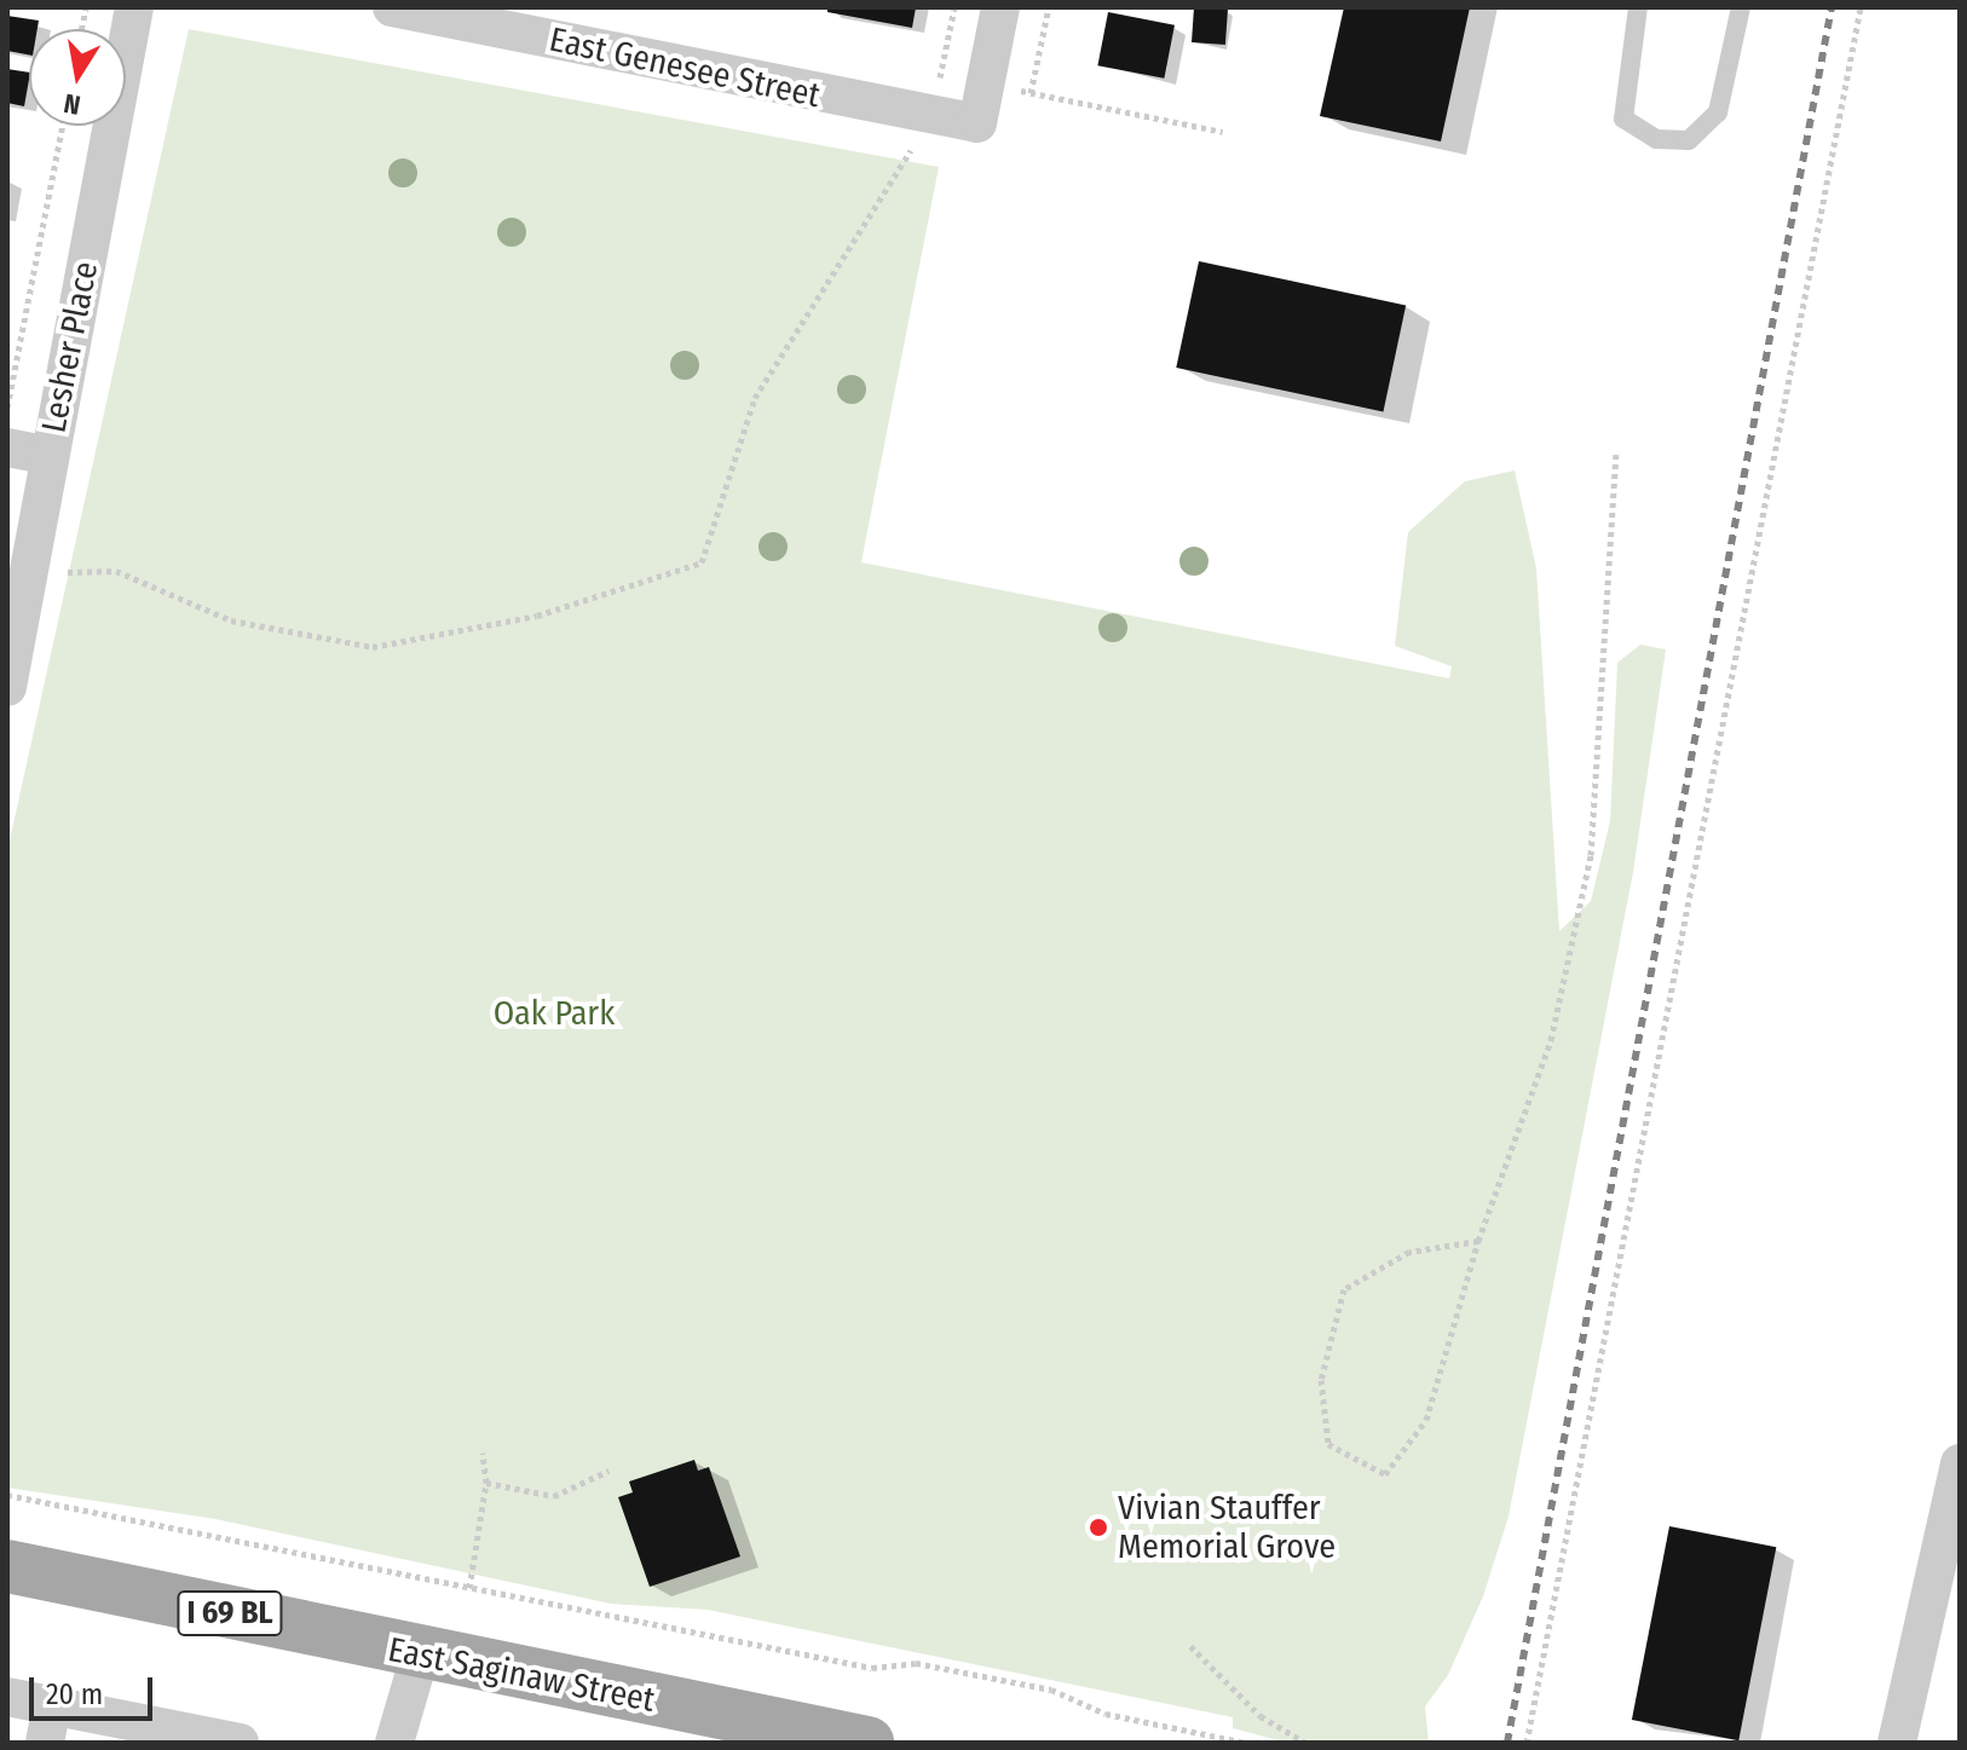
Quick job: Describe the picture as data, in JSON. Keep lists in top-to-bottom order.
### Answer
{
  "streets": {
    "main road": ["I 69 BL", "East Saginaw Street"],
    "street": ["East Genesee Street", "Lesher Place"]
  },
  "parks": ["Oak Park"],
  "places": ["Vivian Stauffer Memorial Grove"],
  "scale_bar": "20 m",
  "north": "bottom"
}
